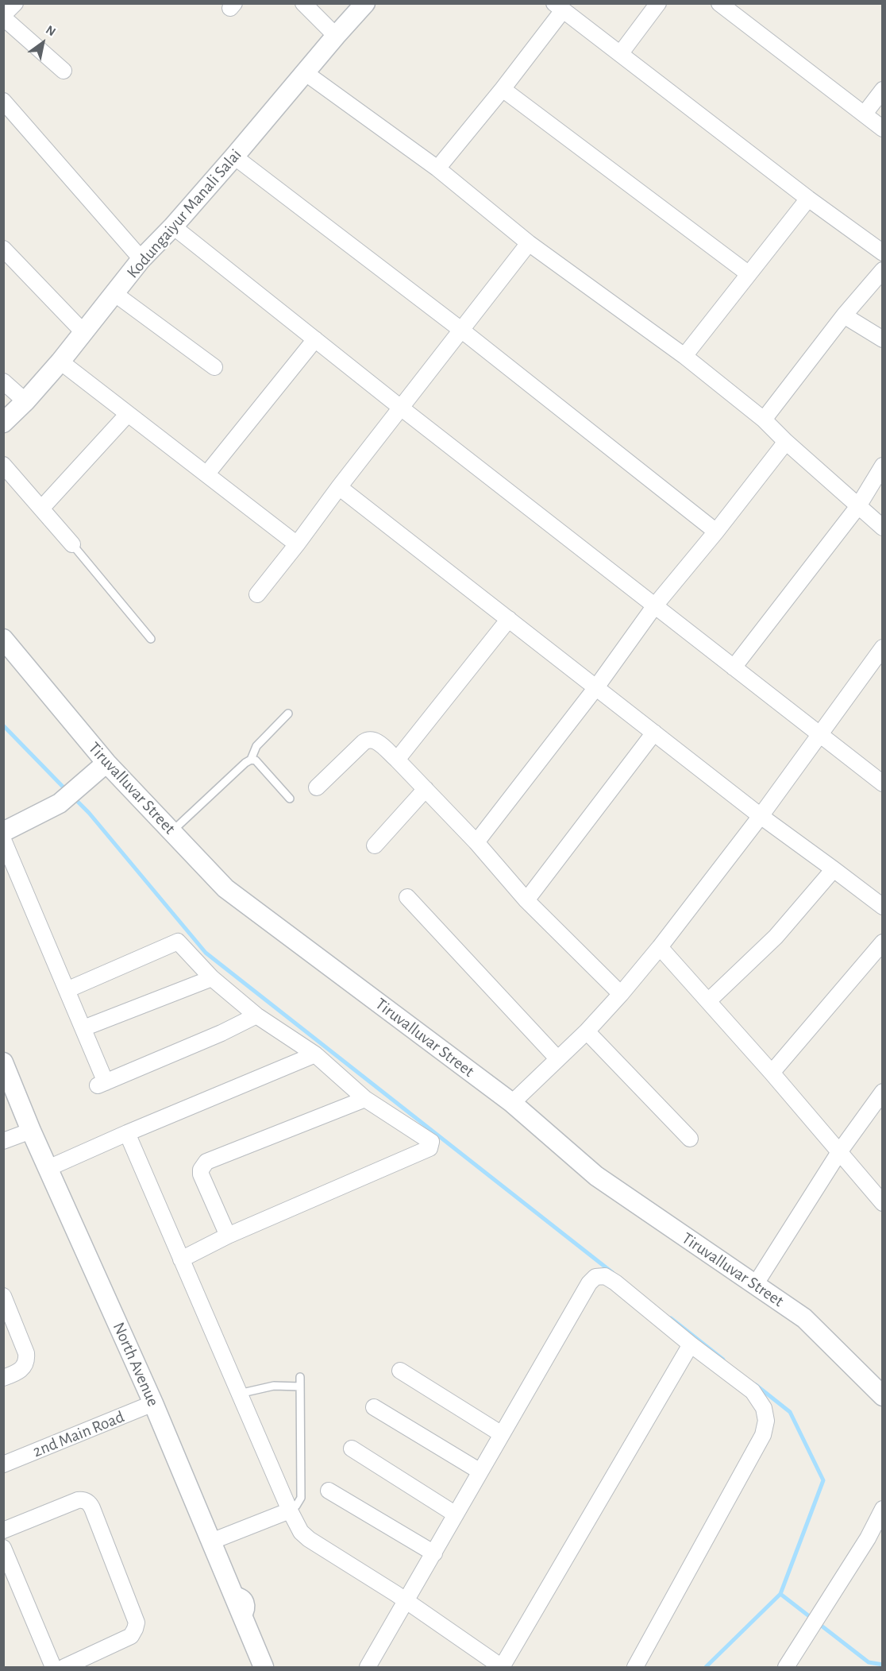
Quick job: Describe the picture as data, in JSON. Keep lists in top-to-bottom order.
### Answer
{
  "streets": {
    "street": [
      "Kodungaiyur Manali Salai",
      "Tiruvalluvar Street",
      "North Avenue",
      "2nd Main Road"
    ]
  },
  "crossings": [
    ["North Avenue", "2nd Main Road"]
  ],
  "north": "top right"
}
